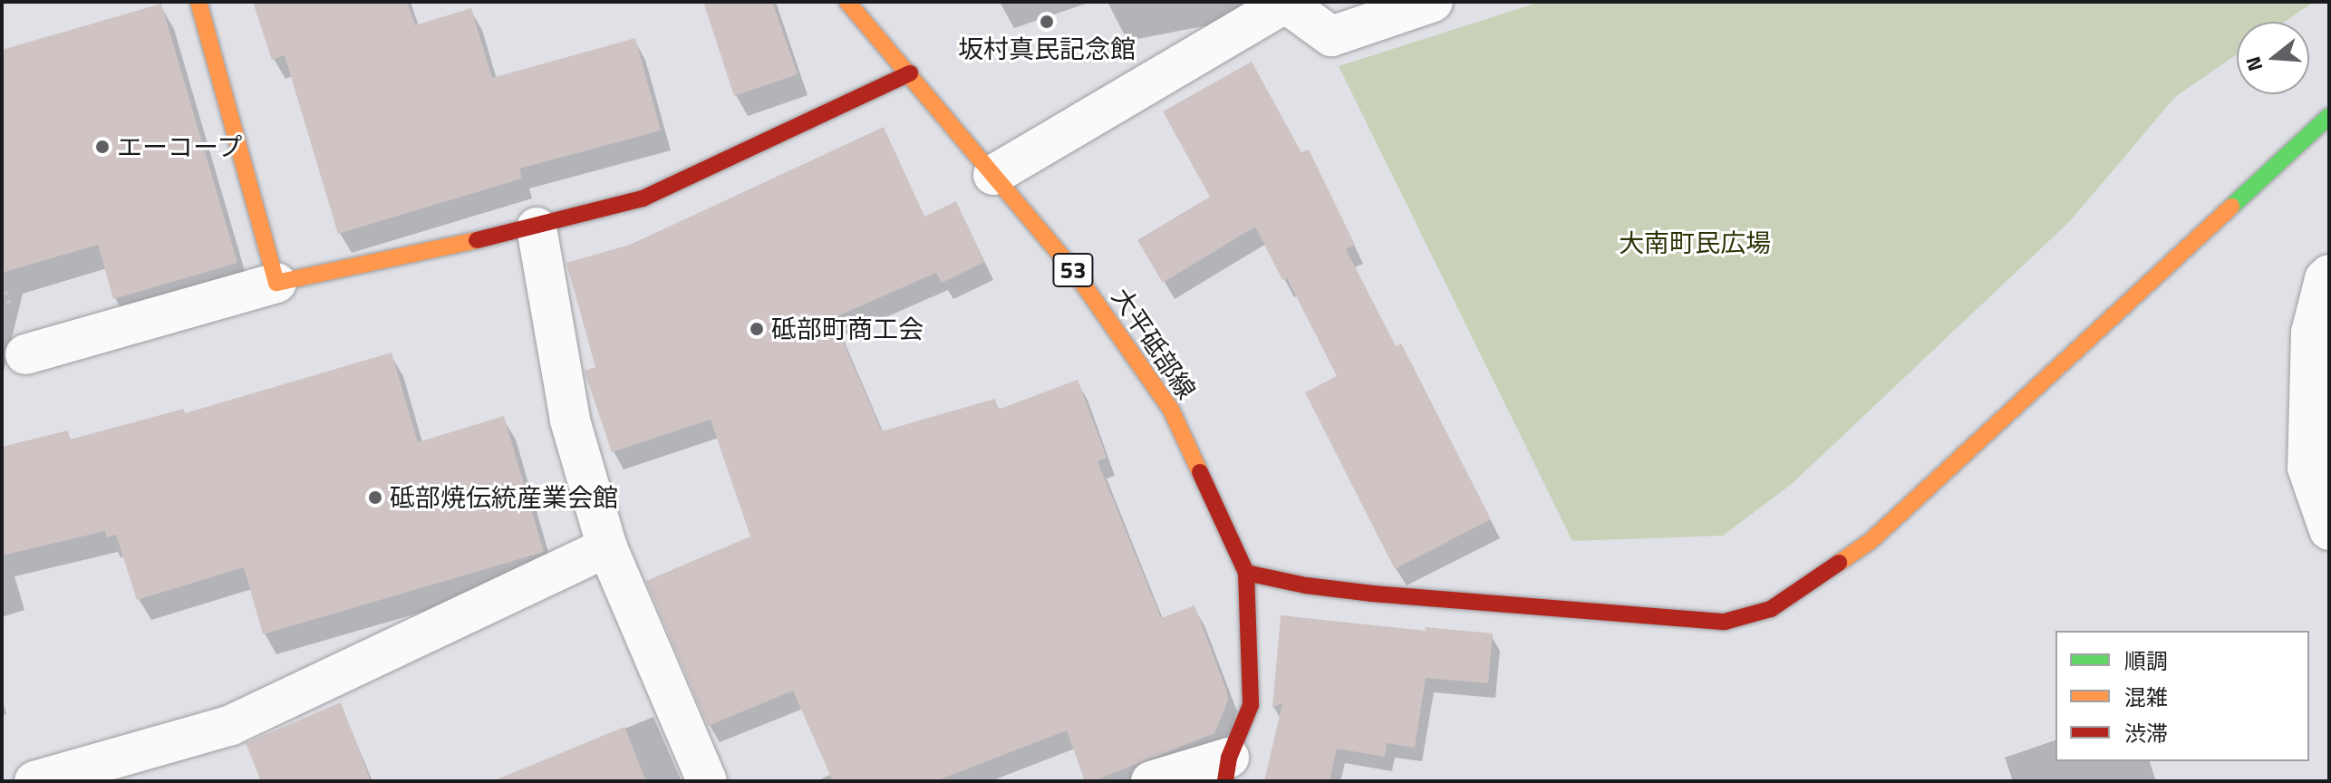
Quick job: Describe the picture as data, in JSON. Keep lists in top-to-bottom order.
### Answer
{
  "streets": {
    "street": ["53", "大平砥部線"]
  },
  "parks": ["大南町民広場"],
  "places": [
    "坂村真民記念館",
    "エーコープ",
    "砥部町商工会",
    "砥部焼伝統産業会館"
  ],
  "legend": ["順調", "混雑", "渋滞"],
  "north": "left"
}
